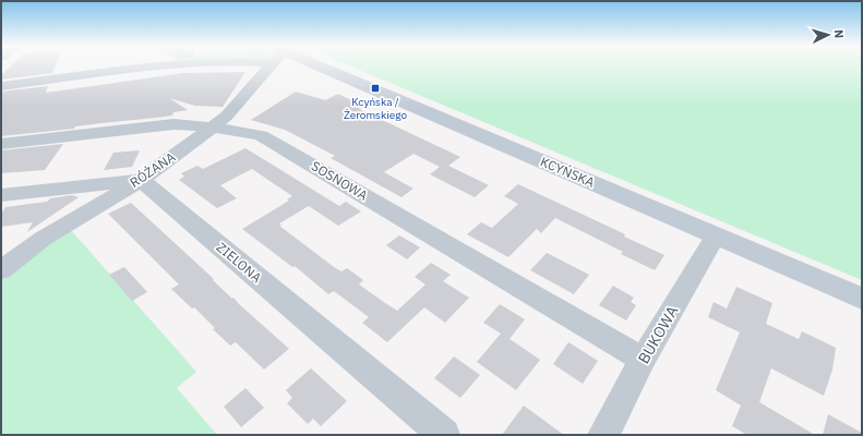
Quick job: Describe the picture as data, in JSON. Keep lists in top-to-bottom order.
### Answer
{
  "streets": {
    "street": [
      "RÓŻANA",
      "KCYŃSKA",
      "SOSNOWA",
      "ZIELONA",
      "BUKOWA"
    ]
  },
  "crossings": [
    ["RÓŻANA", "SOSNOWA"],
    ["RÓŻANA", "ZIELONA"],
    ["KCYŃSKA", "BUKOWA"],
    ["SOSNOWA", "BUKOWA"]
  ],
  "places": {
    "transit": ["Kcyńska / Żeromskiego"]
  },
  "north": "right"
}
